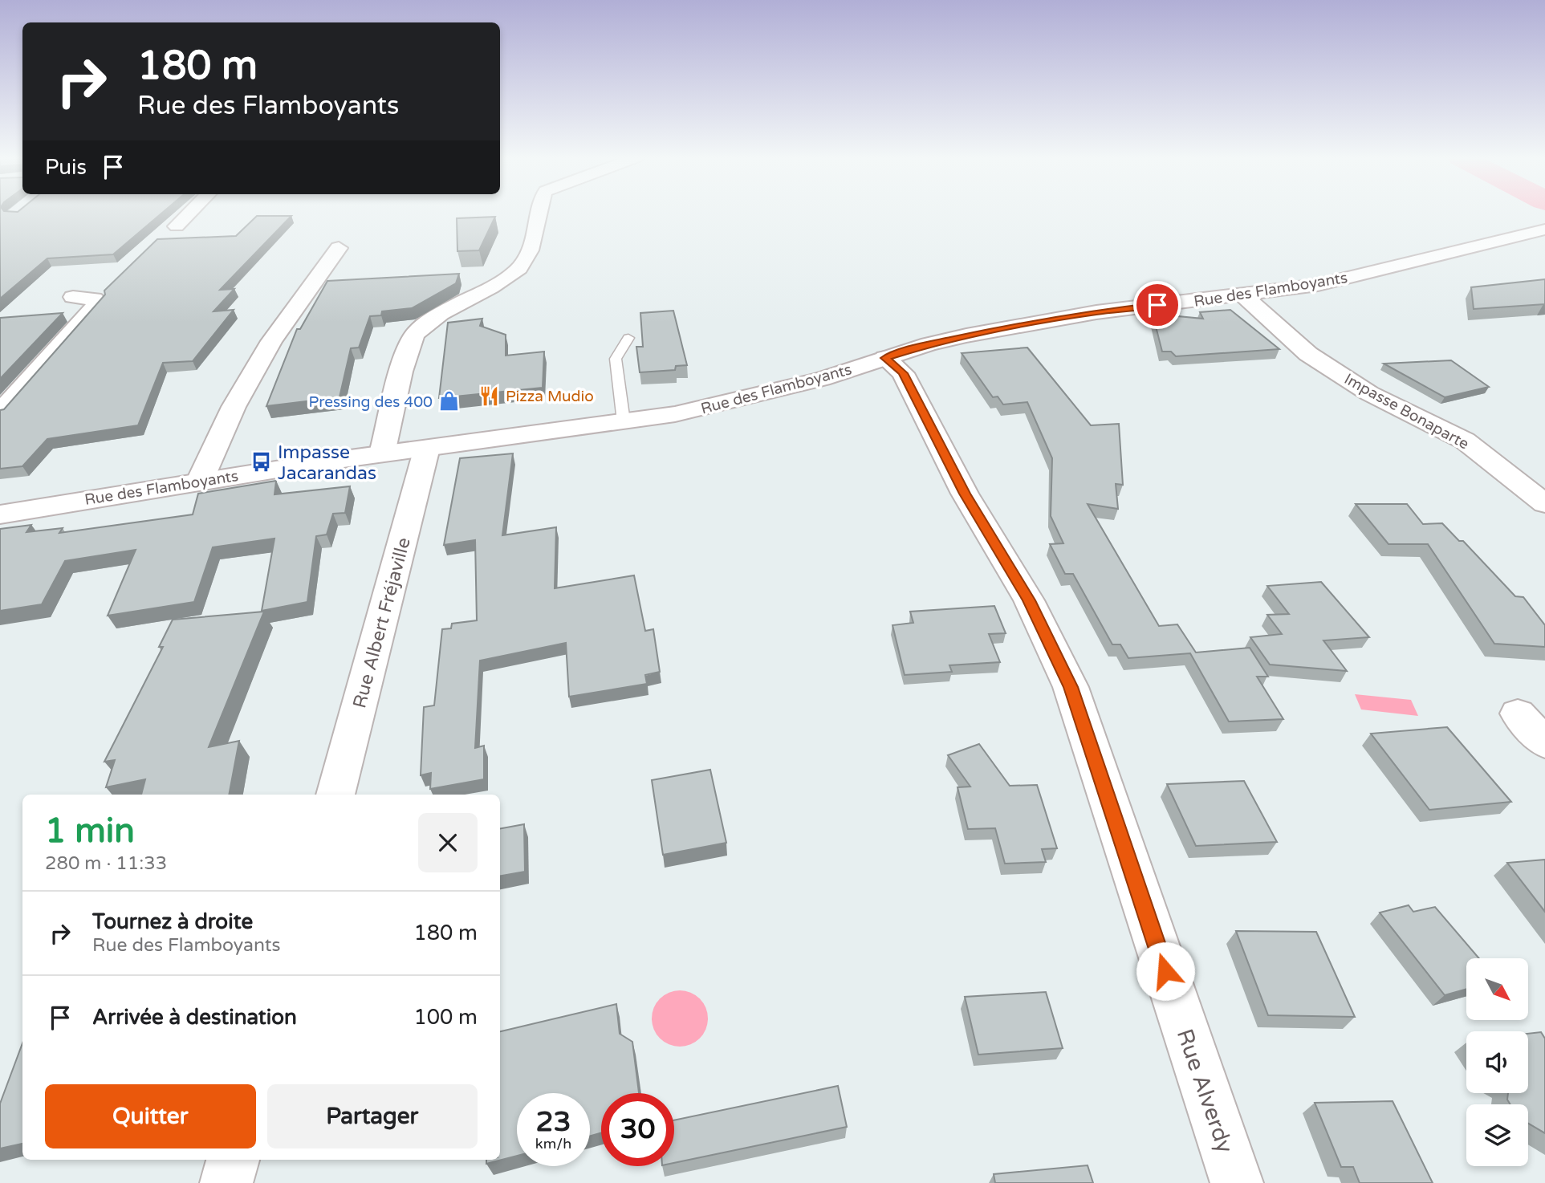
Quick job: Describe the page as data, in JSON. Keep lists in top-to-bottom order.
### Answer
{
  "streets": {
    "street": [
      "Rue des Flamboyants",
      "Impasse Bonaparte",
      "Rue Albert Fréjaville",
      "Rue Alverdy"
    ]
  },
  "crossings": [
    ["Rue des Flamboyants", "Impasse Bonaparte"],
    ["Rue des Flamboyants", "Rue Albert Fréjaville"],
    ["Rue des Flamboyants", "Rue Alverdy"]
  ],
  "places": {
    "restaurant": ["Pizza Mudio"],
    "shop": ["Pressing des 400"],
    "bus stop": ["Impasse Jacarandas"]
  },
  "north": "bottom right",
  "page": {
    "turn": ["180 m", "Rue des Flamboyants"],
    "then": "Puis",
    "heading": ["1 min", "280 m · 11:33"],
    "list": [
      {
        "name": "Tournez à droite",
        "note": "Rue des Flamboyants",
        "value": "180 m"
      },
      {
        "name": "Arrivée à destination",
        "value": "100 m"
      }
    ],
    "buttons": ["Quitter", "Partager"],
    "speed": "23 km/h",
    "limit": "30"
  }
}
